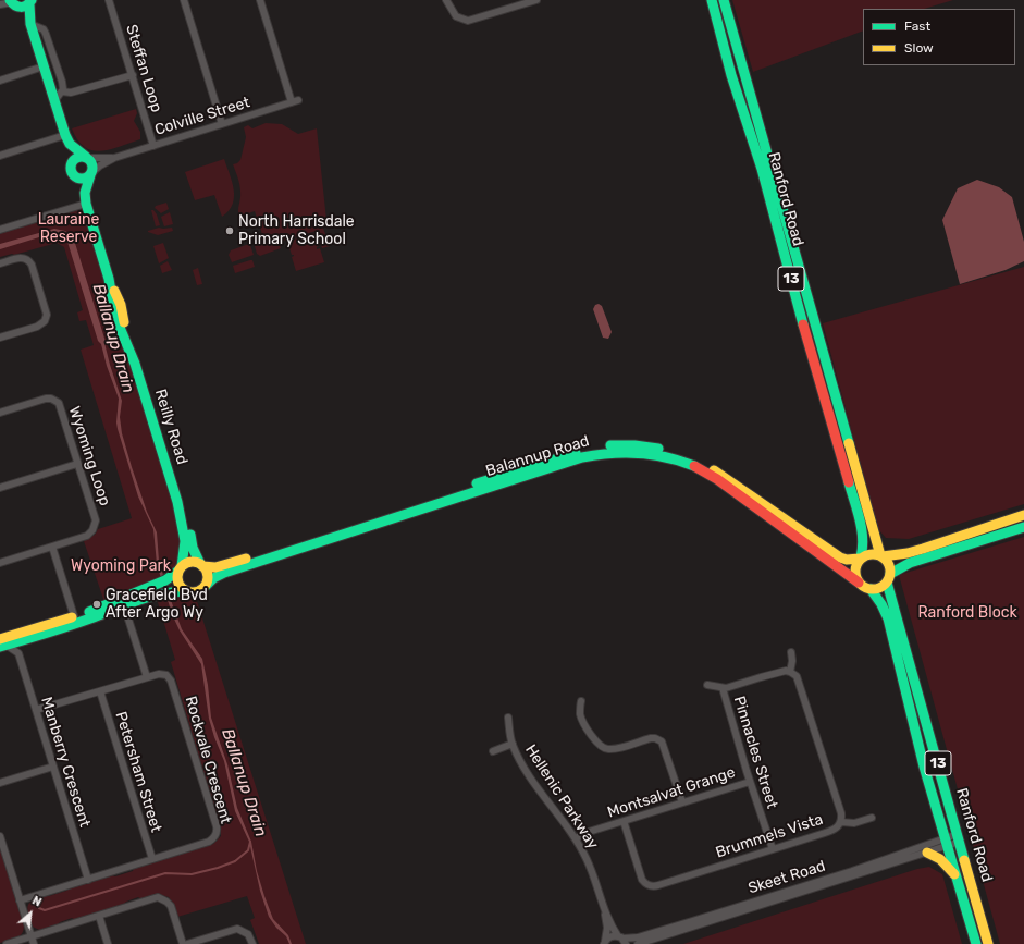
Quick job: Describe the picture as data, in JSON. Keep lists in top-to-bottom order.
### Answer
{
  "streets": {
    "street": [
      "Steffan Loop",
      "Colville Street",
      "Ranford Road",
      "13",
      "Reilly Road",
      "Wyoming Loop",
      "Balannup Road",
      "Pinnacles Street",
      "Rockvale Crescent",
      "Manberry Crescent",
      "Petersham Street",
      "Montsalvat Grange",
      "Hellenic Parkway",
      "Brummels Vista",
      "Skeet Road"
    ]
  },
  "crossings": [
    ["Steffan Loop", "Colville Street"],
    ["Colville Street", "Reilly Road"],
    ["Ranford Road", "13"],
    ["Ranford Road", "Balannup Road"],
    ["Ranford Road", "Skeet Road"],
    ["13", "Balannup Road"],
    ["Reilly Road", "Balannup Road"],
    ["Pinnacles Street", "Montsalvat Grange"],
    ["Pinnacles Street", "Brummels Vista"],
    ["Rockvale Crescent", "Manberry Crescent"],
    ["Rockvale Crescent", "Petersham Street"],
    ["Montsalvat Grange", "Hellenic Parkway"],
    ["Montsalvat Grange", "Brummels Vista"],
    ["Hellenic Parkway", "Skeet Road"]
  ],
  "water": ["Ballanup Drain"],
  "parks": ["Lauraine Reserve", "Wyoming Park", "Ranford Block"],
  "places": ["North Harrisdale Primary School", "Gracefield Bvd After Argo Wy"],
  "legend": ["Fast", "Slow"],
  "north": "top right"
}
